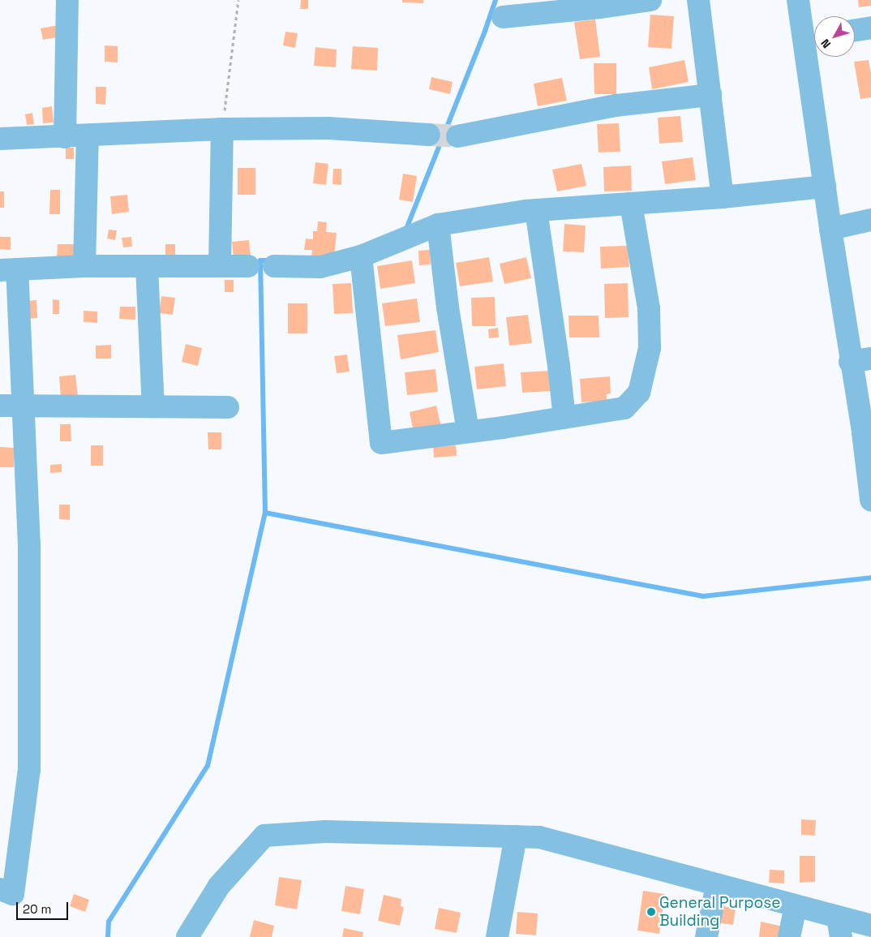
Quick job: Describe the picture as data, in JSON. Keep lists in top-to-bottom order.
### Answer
{
  "places": ["General Purpose Building"],
  "scale_bar": "20 m",
  "north": "bottom left"
}
